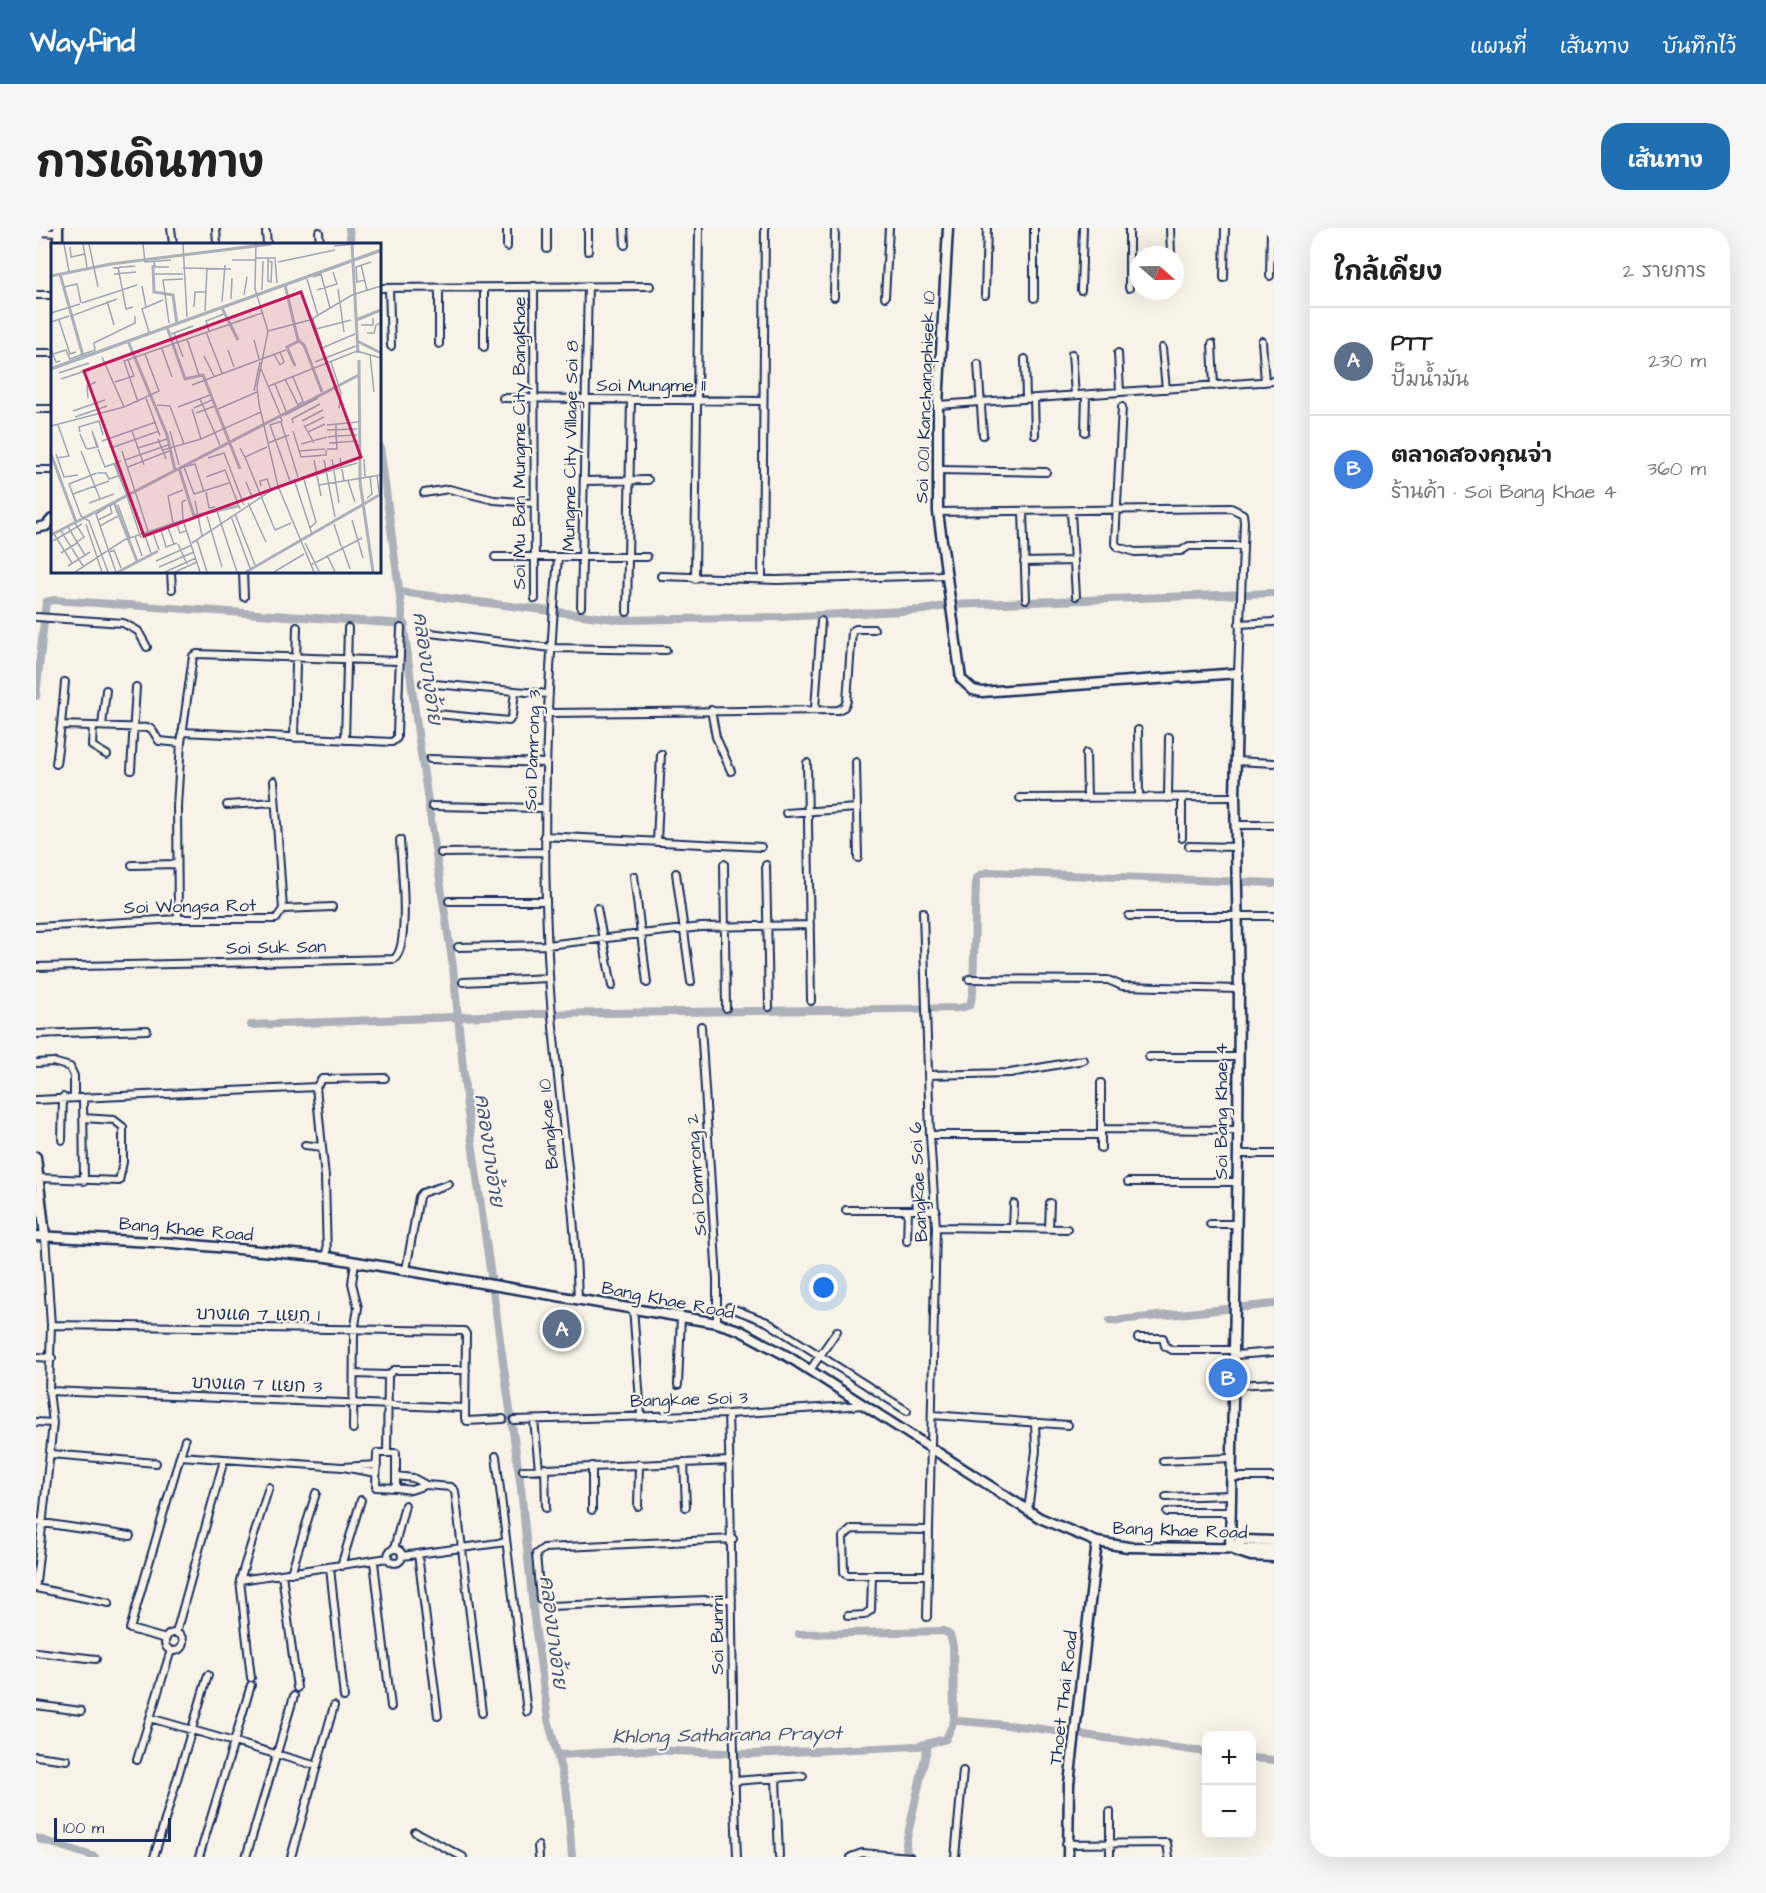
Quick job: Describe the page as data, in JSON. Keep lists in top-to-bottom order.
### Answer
{
  "streets": {
    "street": [
      "Soi Mungme 11",
      "Soi 001 Kanchanaphisek 10",
      "Soi Mu Ban Mungme City BangKhae",
      "Mungme City Village Soi 8",
      "Soi Damrong 3",
      "Soi Wongsa Rot",
      "Soi Suk San",
      "Soi Bang Khae 4",
      "Bangkae 10",
      "Soi Damrong 2",
      "Bangkae Soi 6",
      "Bang Khae Road",
      "บางแค 7 แยก 1",
      "บางแค 7 แยก 3",
      "Bangkae Soi 3",
      "Soi Bunmi",
      "Thoet Thai Road"
    ]
  },
  "crossings": [
    ["Soi Mungme 11", "Soi Mu Ban Mungme City BangKhae"],
    ["Soi Mungme 11", "Mungme City Village Soi 8"],
    ["Soi 001 Kanchanaphisek 10", "Soi Bang Khae 4"],
    ["Soi Damrong 3", "Bangkae 10"],
    ["Soi Bang Khae 4", "Bang Khae Road"],
    ["Bangkae 10", "Bang Khae Road"],
    ["Soi Damrong 2", "Bang Khae Road"],
    ["Bangkae Soi 6", "Bang Khae Road"],
    ["Bang Khae Road", "Bangkae Soi 3"],
    ["Bang Khae Road", "Thoet Thai Road"],
    ["Bangkae Soi 3", "Soi Bunmi"]
  ],
  "water": ["คลองบางอ้าย", "Khlong Satharana Prayot"],
  "scale_bar": "100 m",
  "north": "right",
  "page": {
    "header": "Wayfind",
    "nav": ["แผนที่", "เส้นทาง", "บันทึกไว้"],
    "title": "การเดินทาง",
    "buttons": "เส้นทาง",
    "heading": ["ใกล้เคียง", "2 รายการ"],
    "list": [
      {
        "mark": "A",
        "name": "PTT",
        "note": "ปั๊มน้ำมัน",
        "value": "230 m"
      },
      {
        "mark": "B",
        "name": "ตลาดสองคุณจ่า",
        "note": "ร้านค้า · Soi Bang Khae 4",
        "value": "360 m"
      }
    ],
    "pins": ["A", "B"],
    "map_buttons": ["+", "−"],
    "scale": "100 m"
  }
}
